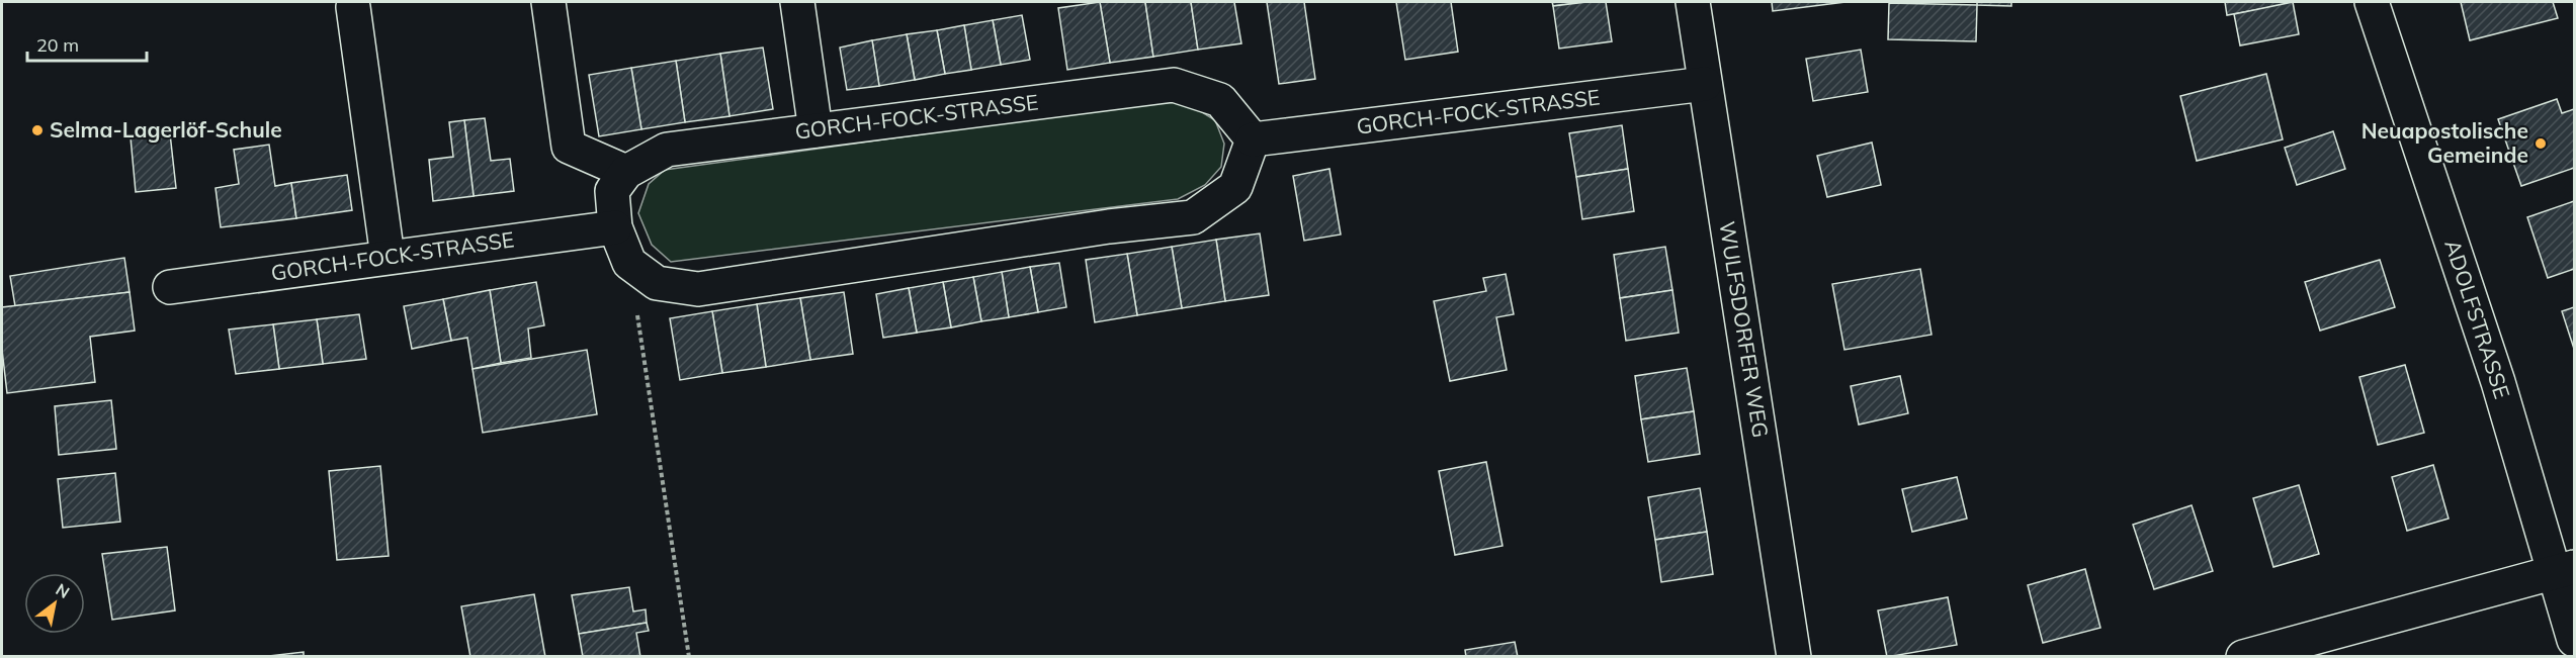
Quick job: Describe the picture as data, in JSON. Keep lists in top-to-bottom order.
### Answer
{
  "streets": {
    "street": ["GORCH-FOCK-STRASSE", "ADOLFSTRASSE", "WULFSDORFER WEG"]
  },
  "crossings": [
    ["GORCH-FOCK-STRASSE", "WULFSDORFER WEG"]
  ],
  "places": ["Selma-Lagerlöf-Schule", "Neuapostolische Gemeinde"],
  "scale_bar": "20 m",
  "north": "top right"
}
